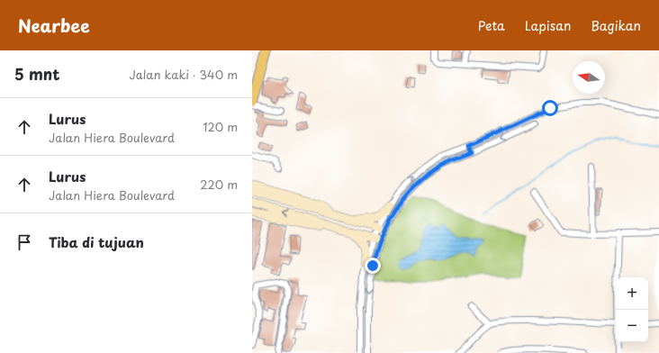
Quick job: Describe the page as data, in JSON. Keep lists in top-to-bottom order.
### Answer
{
  "north": "left",
  "page": {
    "header": "Nearbee",
    "nav": ["Peta", "Lapisan", "Bagikan"],
    "heading": ["5 mnt", "Jalan kaki · 340 m"],
    "list": [
      ["Lurus", "Jalan Hiera Boulevard", "120 m"],
      ["Lurus", "Jalan Hiera Boulevard", "220 m"],
      "Tiba di tujuan"
    ],
    "map_buttons": ["+", "−"]
  }
}
